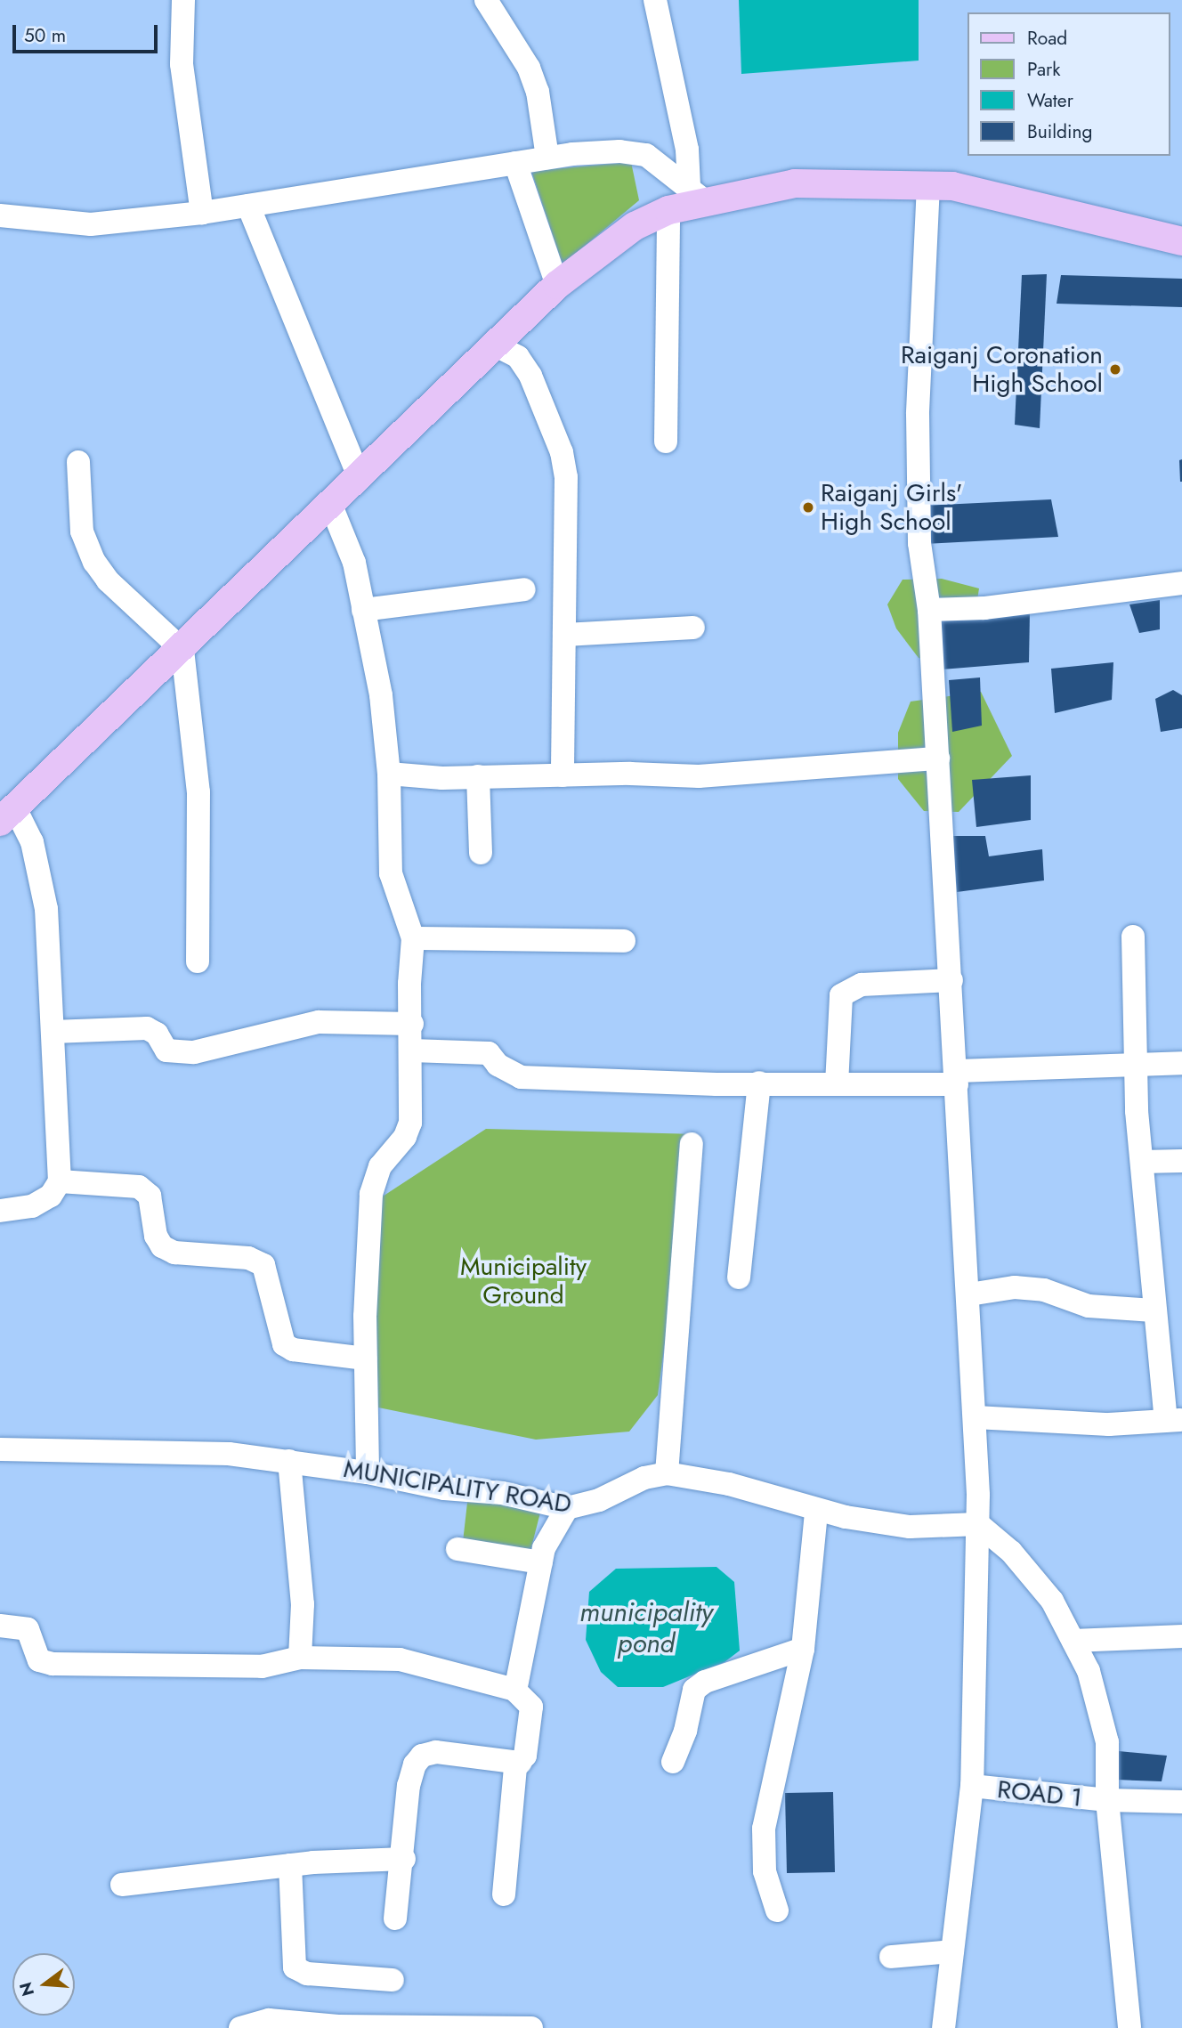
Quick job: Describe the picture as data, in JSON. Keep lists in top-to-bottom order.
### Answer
{
  "streets": {
    "street": ["MUNICIPALITY ROAD", "ROAD 1"]
  },
  "water": ["municipality pond"],
  "parks": ["Municipality Ground"],
  "places": ["Raiganj Coronation High School", "Raiganj Girls' High School"],
  "legend": [
    "Road",
    "Park",
    "Water",
    "Building"
  ],
  "scale_bar": "50 m",
  "north": "left"
}
